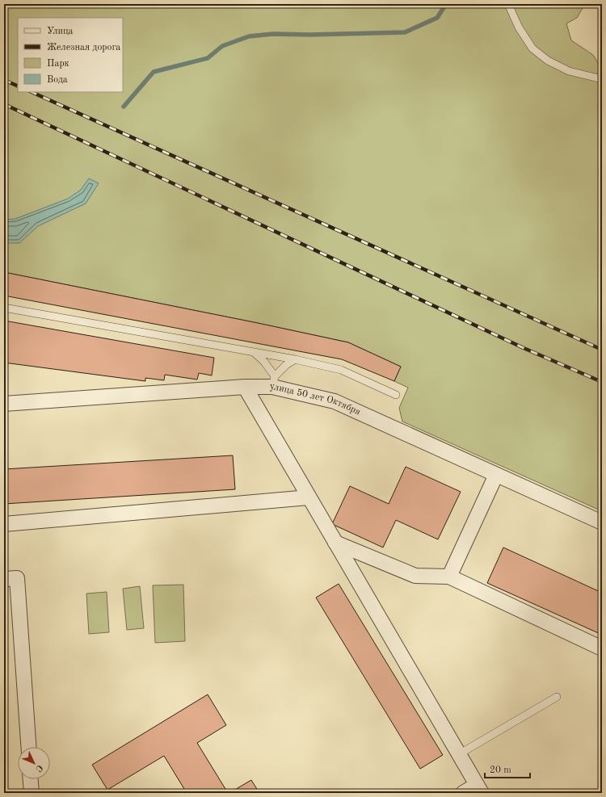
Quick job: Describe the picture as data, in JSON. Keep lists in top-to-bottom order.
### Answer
{
  "streets": {
    "street": ["улица 50 лет Октября"]
  },
  "legend": [
    "Улица",
    "Железная дорога",
    "Парк",
    "Вода"
  ],
  "scale_bar": "20 m",
  "north": "bottom right"
}
